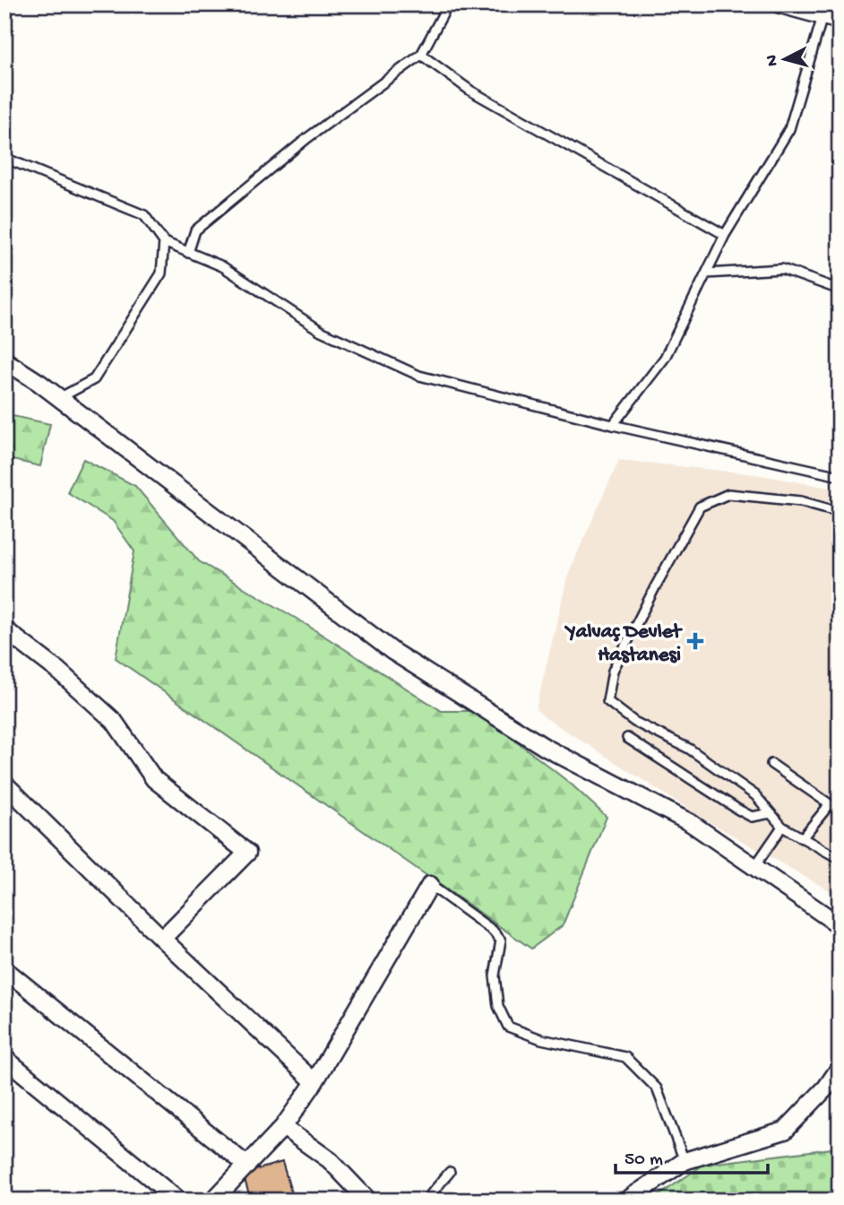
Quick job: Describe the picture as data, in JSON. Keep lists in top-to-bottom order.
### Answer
{
  "places": {
    "health": ["Yalvaç Devlet Hastanesi"]
  },
  "scale_bar": "50 m",
  "north": "left"
}
